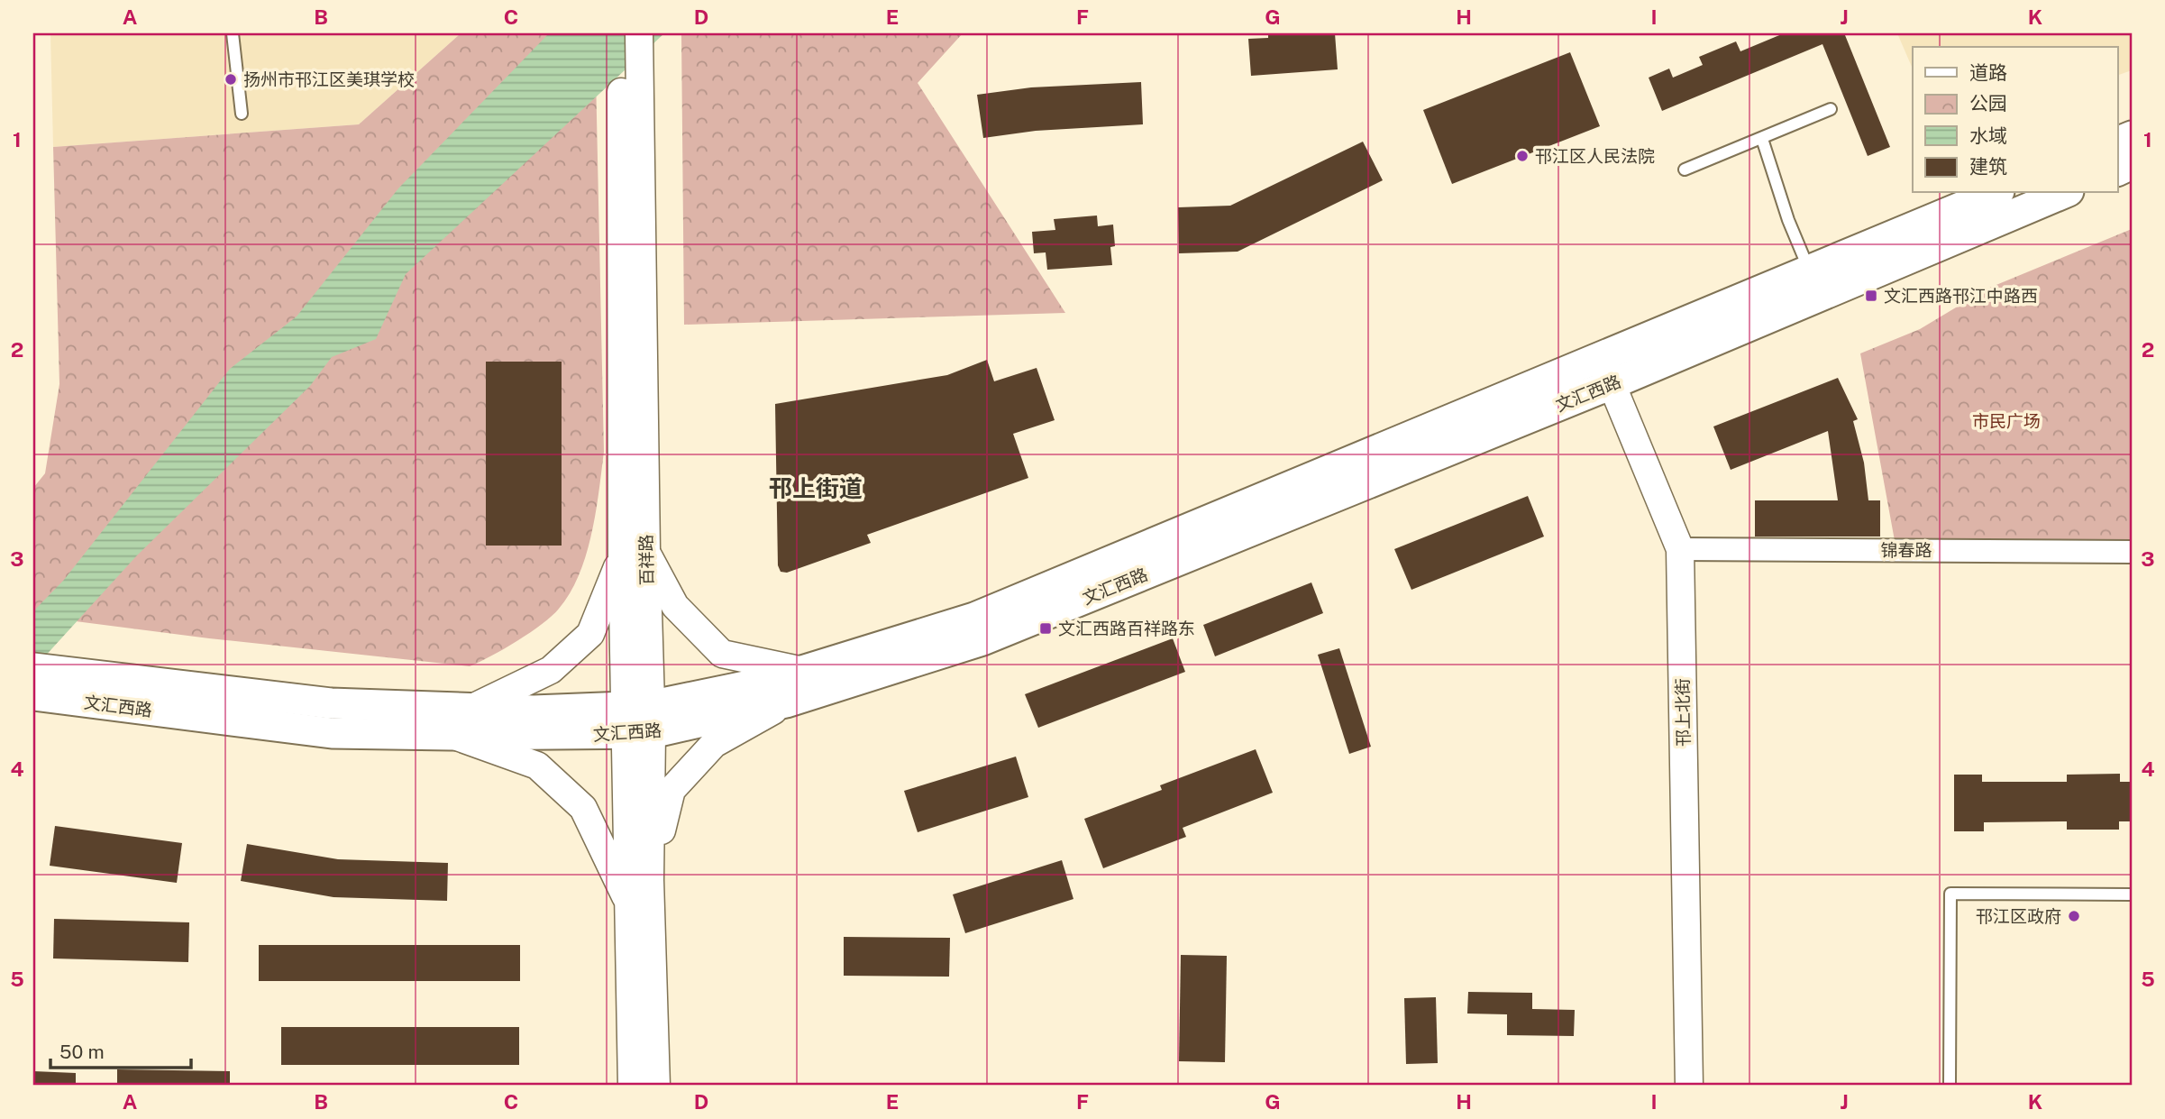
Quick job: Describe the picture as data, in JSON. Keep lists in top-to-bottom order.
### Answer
{
  "streets": {
    "main road": ["文汇西路"],
    "street": ["锦春路", "百祥路", "邗上北街"]
  },
  "crossings": [
    ["文汇西路", "百祥路"],
    ["文汇西路", "邗上北街"],
    ["锦春路", "邗上北街"]
  ],
  "districts": ["邗上街道"],
  "parks": ["市民广场"],
  "places": {
    "other": ["扬州市邗江区美琪学校", "邗江区人民法院", "邗江区政府"],
    "transit": ["文汇西路邗江中路西", "文汇西路百祥路东"]
  },
  "legend": [
    "道路",
    "公园",
    "水域",
    "建筑"
  ],
  "scale_bar": "50 m",
  "grid": {
    "columns": [
      "A",
      "B",
      "C",
      "D",
      "E",
      "F",
      "G",
      "H",
      "I",
      "J",
      "K"
    ],
    "rows": [
      "1",
      "2",
      "3",
      "4",
      "5"
    ]
  }
}
